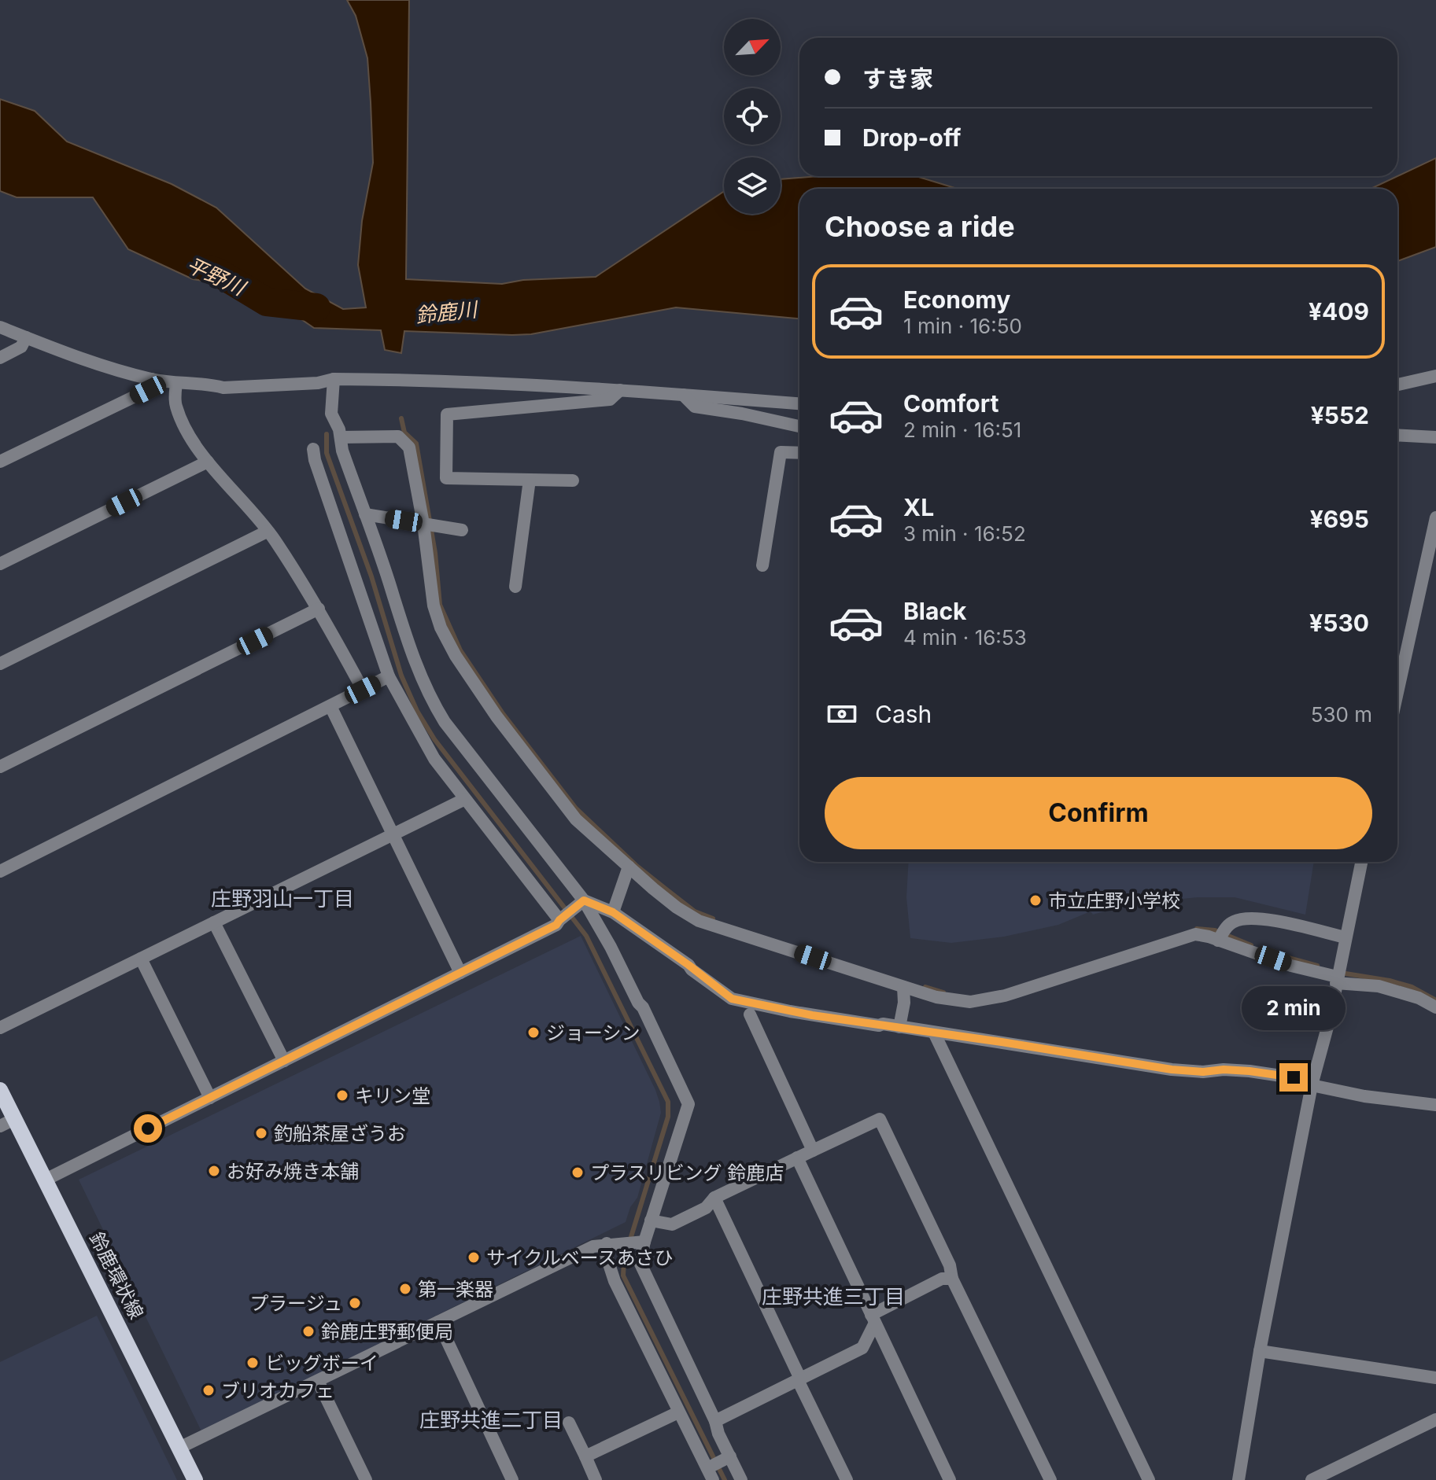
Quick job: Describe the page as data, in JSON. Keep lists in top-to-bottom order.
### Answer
{
  "streets": {
    "main road": ["鈴鹿環状線"]
  },
  "districts": ["庄野羽山一丁目", "庄野共進三丁目", "庄野共進二丁目"],
  "water": ["平野川", "鈴鹿川"],
  "places": [
    "市立庄野小学校",
    "ジョーシン",
    "キリン堂",
    "釣船茶屋ざうお",
    "お好み焼き本舗",
    "プラスリビング 鈴鹿店",
    "サイクルベースあさひ",
    "第一楽器",
    "プラージュ",
    "鈴鹿庄野郵便局",
    "ビッグボーイ",
    "ブリオカフェ"
  ],
  "north": "top right",
  "page": {
    "banner": ["すき家", "Drop-off"],
    "heading": "Choose a ride",
    "list": [
      {
        "name": "Economy",
        "note": "1 min · 16:50",
        "value": "¥409"
      },
      {
        "name": "Comfort",
        "note": "2 min · 16:51",
        "value": "¥552"
      },
      {
        "name": "XL",
        "note": "3 min · 16:52",
        "value": "¥695"
      },
      {
        "name": "Black",
        "note": "4 min · 16:53",
        "value": "¥530"
      }
    ],
    "pay": ["Cash", "530 m"],
    "buttons": "Confirm",
    "bubble": "2 min"
  }
}
